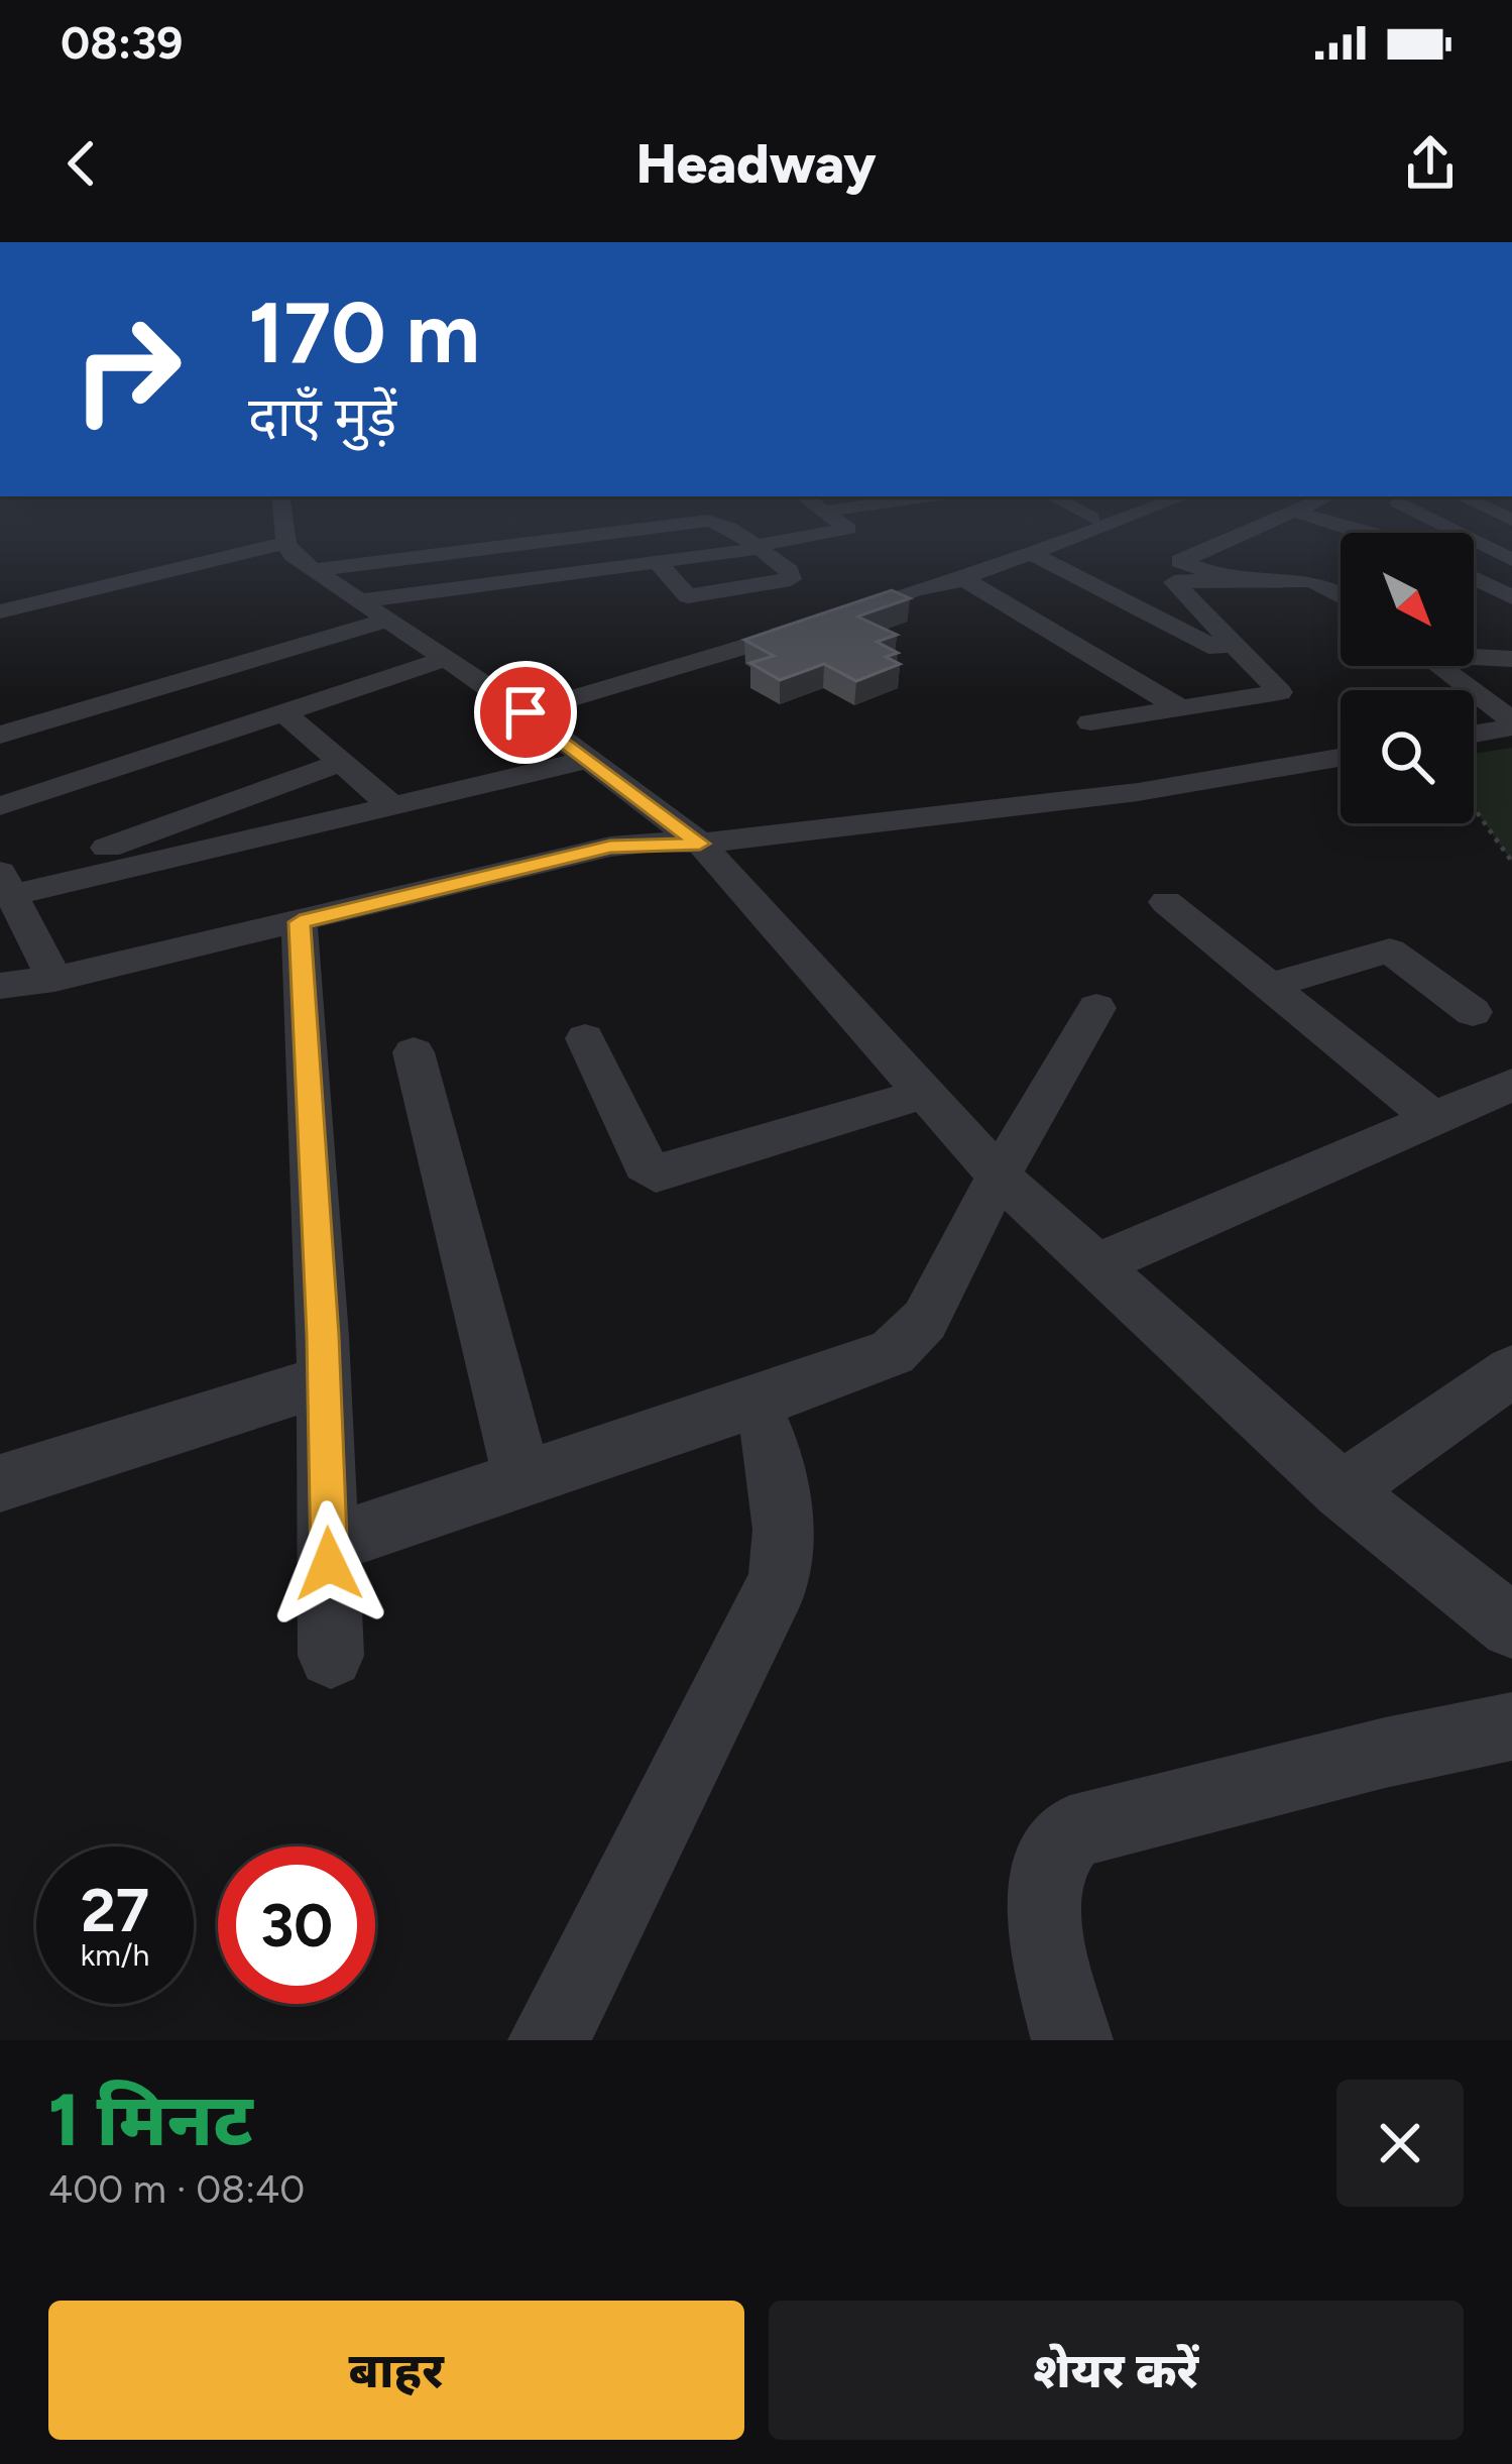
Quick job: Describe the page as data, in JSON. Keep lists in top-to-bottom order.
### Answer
{
  "north": "bottom right",
  "page": {
    "status": "08:39",
    "header": "Headway",
    "turn": ["170 m", "दाएँ मुड़ें"],
    "speed": "27 km/h",
    "limit": "30",
    "heading": ["1 मिनट", "400 m · 08:40"],
    "buttons": ["बाहर", "शेयर करें"]
  }
}
